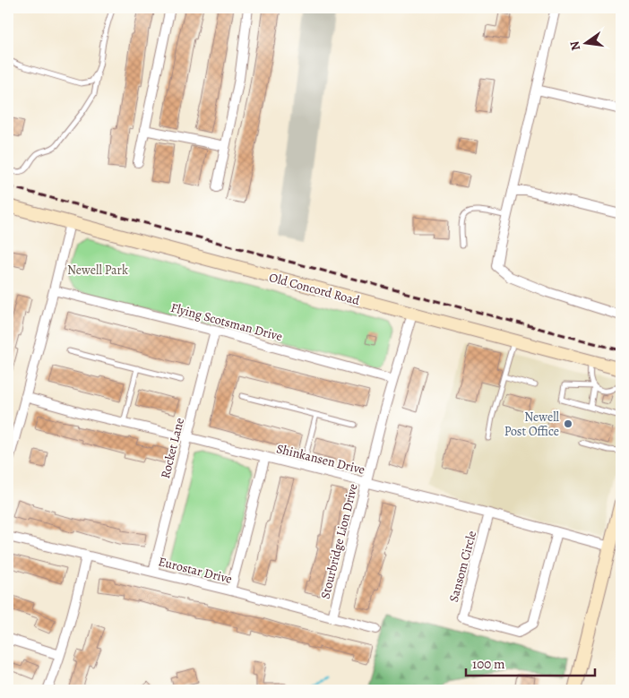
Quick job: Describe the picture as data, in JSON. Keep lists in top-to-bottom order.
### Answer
{
  "streets": {
    "street": [
      "Old Concord Road",
      "Flying Scotsman Drive",
      "Rocket Lane",
      "Shinkansen Drive",
      "Stourbridge Lion Drive",
      "Sansom Circle",
      "Eurostar Drive"
    ]
  },
  "crossings": [
    ["Old Concord Road", "Stourbridge Lion Drive"],
    ["Flying Scotsman Drive", "Rocket Lane"],
    ["Flying Scotsman Drive", "Stourbridge Lion Drive"],
    ["Rocket Lane", "Shinkansen Drive"],
    ["Rocket Lane", "Eurostar Drive"],
    ["Shinkansen Drive", "Stourbridge Lion Drive"],
    ["Shinkansen Drive", "Sansom Circle"],
    ["Stourbridge Lion Drive", "Eurostar Drive"]
  ],
  "parks": ["Newell Park"],
  "places": ["Newell Post Office"],
  "scale_bar": "100 m",
  "north": "left"
}
